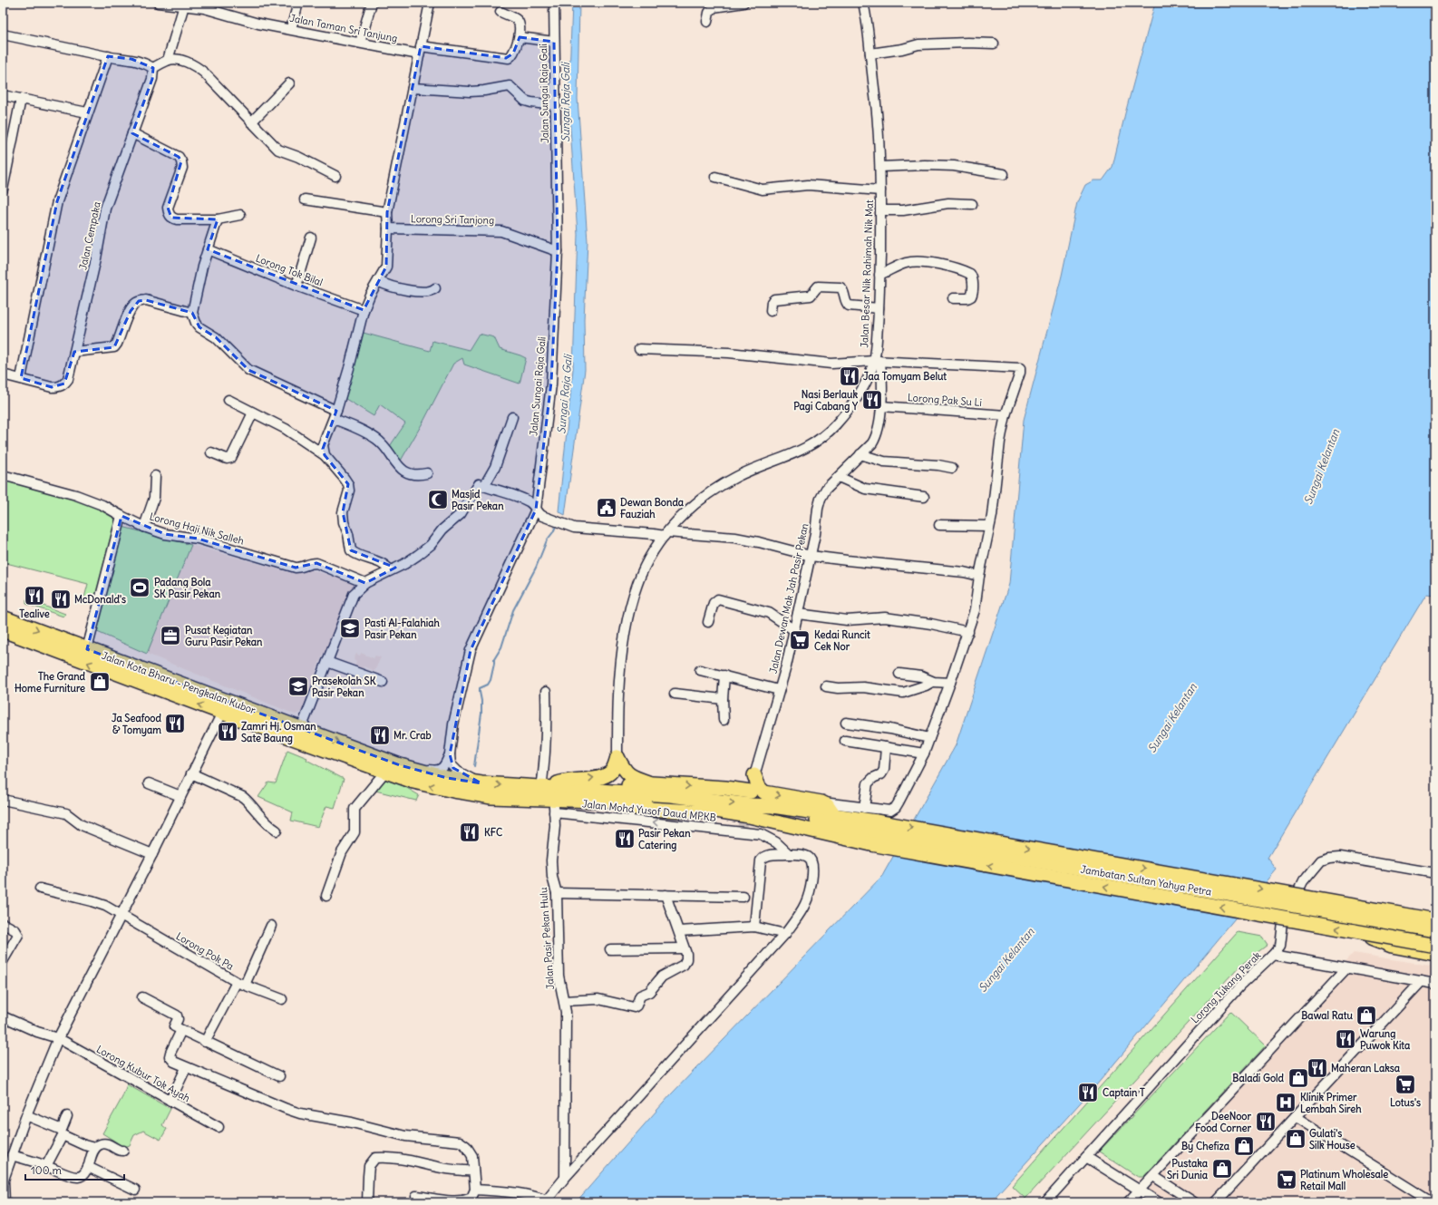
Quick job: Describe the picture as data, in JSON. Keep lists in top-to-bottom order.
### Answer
{
  "streets": {
    "highway": ["Jalan Kota Bharu - Pengkalan Kubor", "Jambatan Sultan Yahya Petra"],
    "street": [
      "Jalan Taman Sri Tanjung",
      "Jalan Sungai Raja Gali",
      "Lorong Sri Tanjong",
      "Jalan Cempaka",
      "Lorong Tok Bilal",
      "Jalan Besar Nik Rahimah Nik Mat",
      "Lorong Pak Su Li",
      "Lorong Haji Nik Salleh",
      "Jalan Dewan Mak Jah Pasir Pekan",
      "Jalan Mohd Yusof Daud MPKB",
      "Jalan Pasir Pekan Hulu",
      "Lorong Pok Pa",
      "Lorong Tukang Perak",
      "Lorong Kubur Tok Ayah"
    ]
  },
  "crossings": [
    ["Jalan Sungai Raja Gali", "Lorong Sri Tanjong"],
    ["Jalan Besar Nik Rahimah Nik Mat", "Jalan Dewan Mak Jah Pasir Pekan"],
    ["Lorong Pak Su Li", "Jalan Dewan Mak Jah Pasir Pekan"],
    ["Jalan Mohd Yusof Daud MPKB", "Jalan Pasir Pekan Hulu"]
  ],
  "water": ["Sungai Raja Gali", "Sungai Kelantan"],
  "places": {
    "restaurant": [
      "Jaa Tomyam Belut",
      "Nasi Berlauk Pagi Cabang Y",
      "Tealive",
      "McDonald's",
      "Ja Seafood & Tomyam",
      "Zamri Hj. Osman Sate Baung",
      "Mr. Crab",
      "KFC",
      "Pasir Pekan Catering",
      "Warung Puwok Kita",
      "Maheran Laksa",
      "Captain T",
      "DeeNoor Food Corner"
    ],
    "mosque": ["Masjid Pasir Pekan"],
    "public building": ["Dewan Bonda Fauziah"],
    "sports": ["Padang Bola SK Pasir Pekan"],
    "school or university": ["Pasti Al-Falahiah Pasir Pekan", "Prasekolah SK Pasir Pekan"],
    "office": ["Pusat Kegiatan Guru Pasir Pekan"],
    "supermarket": ["Kedai Runcit Cek Nor", "Lotus's", "Platinum Wholesale Retail Mall"],
    "shop": [
      "The Grand Home Furniture",
      "Bawal Ratu",
      "Baladi Gold",
      "Gulati's Silk House",
      "By Chefiza",
      "Pustaka Sri Dunia"
    ],
    "hospital": ["Klinik Primer Lembah Sireh"]
  },
  "scale_bar": "100 m"
}
